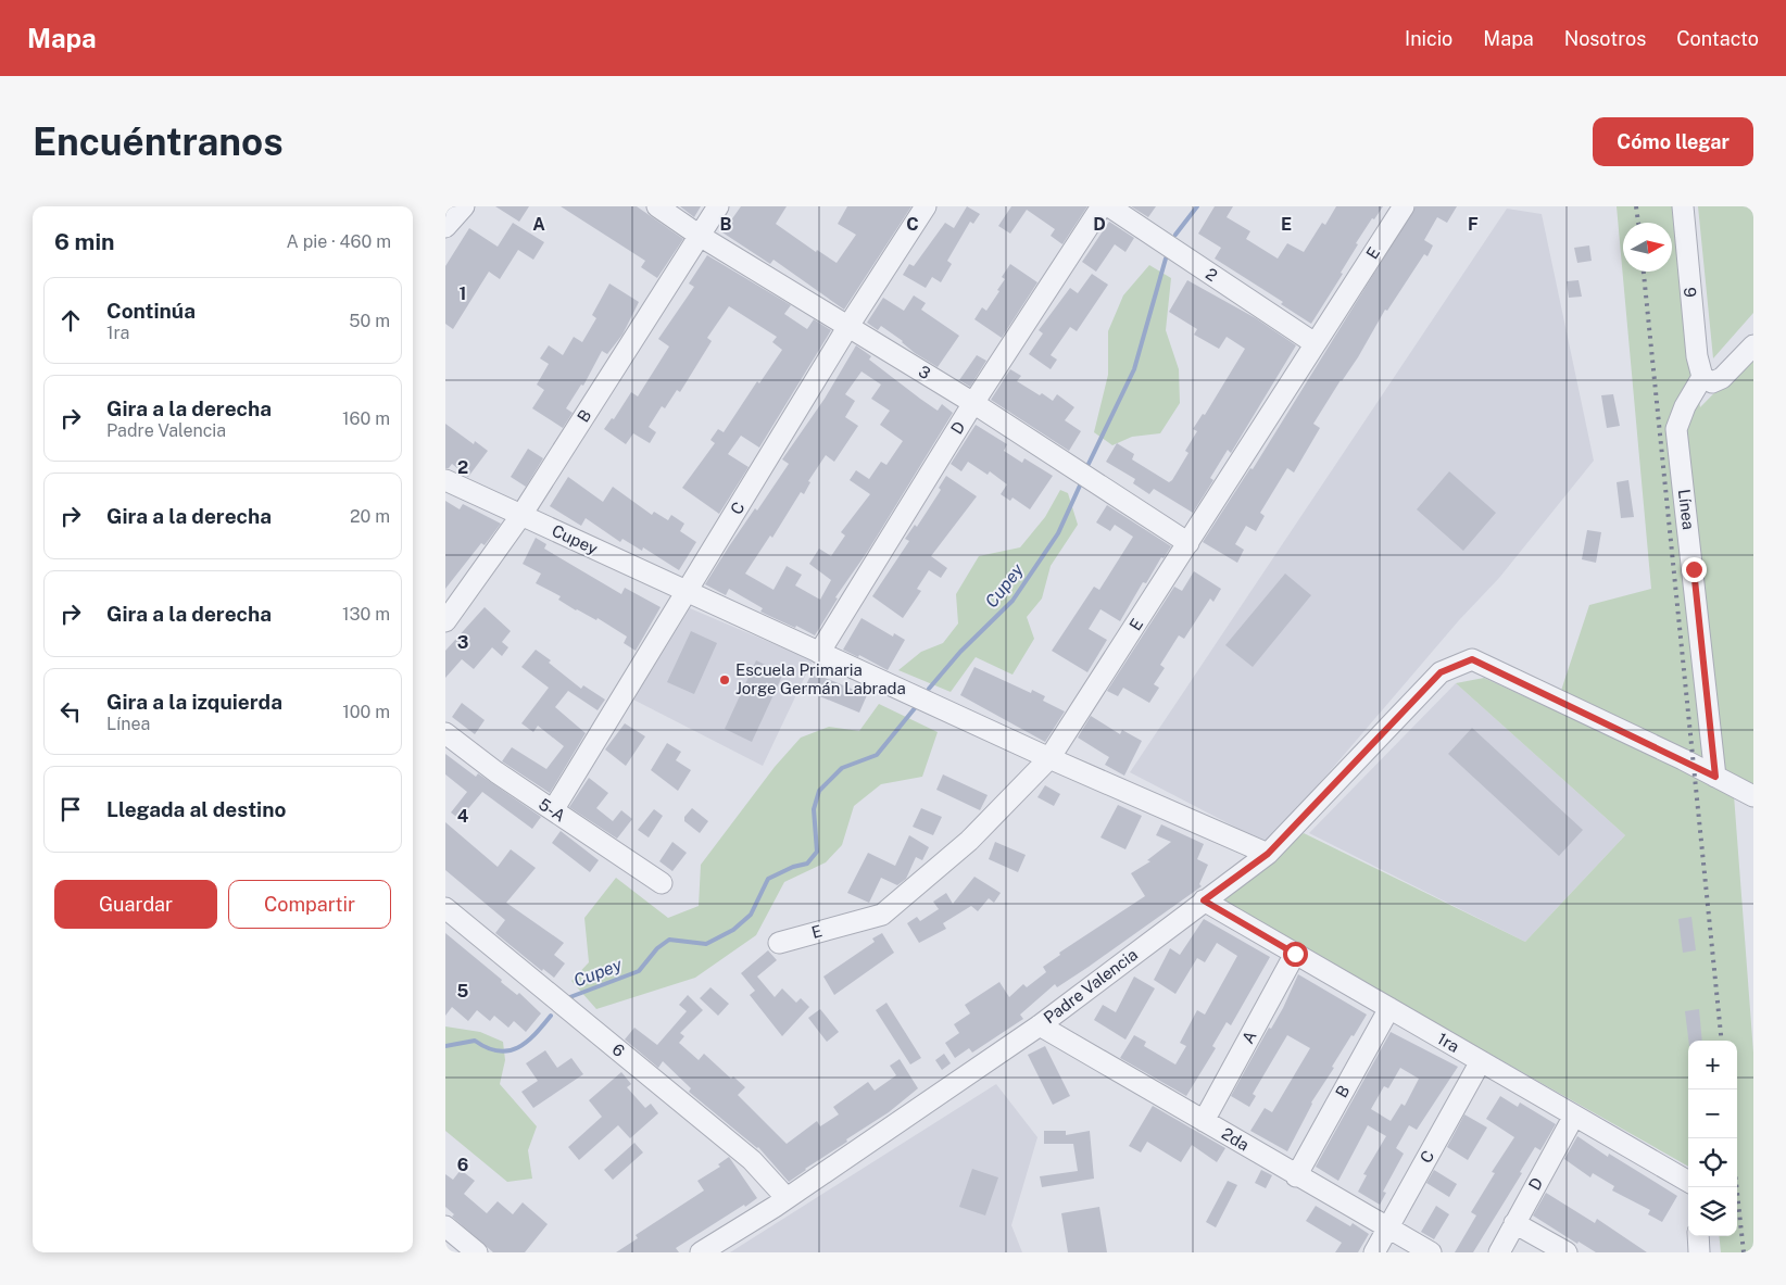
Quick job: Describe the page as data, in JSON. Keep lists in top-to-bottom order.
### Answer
{
  "streets": {
    "street": [
      "E",
      "2",
      "6",
      "3",
      "B",
      "D",
      "C",
      "Línea",
      "Cupey",
      "5-A",
      "Padre Valencia",
      "A",
      "1ra",
      "2da"
    ]
  },
  "crossings": [
    ["E", "2"],
    ["E", "3"],
    ["E", "Cupey"],
    ["6", "Línea"],
    ["6", "Padre Valencia"],
    ["3", "B"],
    ["3", "D"],
    ["3", "C"],
    ["B", "Cupey"],
    ["B", "1ra"],
    ["B", "2da"],
    ["D", "Cupey"],
    ["D", "1ra"],
    ["C", "Cupey"],
    ["C", "5-A"],
    ["C", "1ra"],
    ["C", "2da"],
    ["Línea", "Padre Valencia"],
    ["Cupey", "Padre Valencia"],
    ["Padre Valencia", "1ra"],
    ["Padre Valencia", "2da"],
    ["A", "1ra"],
    ["A", "2da"]
  ],
  "water": ["Cupey"],
  "places": ["Escuela Primaria Jorge Germán Labrada"],
  "north": "right",
  "page": {
    "header": "Mapa",
    "nav": [
      "Inicio",
      "Mapa",
      "Nosotros",
      "Contacto"
    ],
    "buttons": [
      "Cómo llegar",
      ["Guardar", "Compartir"]
    ],
    "title": "Encuéntranos",
    "heading": ["6 min", "A pie · 460 m"],
    "list": [
      ["Continúa", "1ra", "50 m"],
      ["Gira a la derecha", "Padre Valencia", "160 m"],
      ["Gira a la derecha", "20 m"],
      ["Gira a la derecha", "130 m"],
      ["Gira a la izquierda", "Línea", "100 m"],
      "Llegada al destino"
    ],
    "map_buttons": ["+", "−"]
  },
  "grid": {
    "columns": [
      "A",
      "B",
      "C",
      "D",
      "E",
      "F"
    ],
    "rows": [
      "1",
      "2",
      "3",
      "4",
      "5",
      "6"
    ]
  }
}
